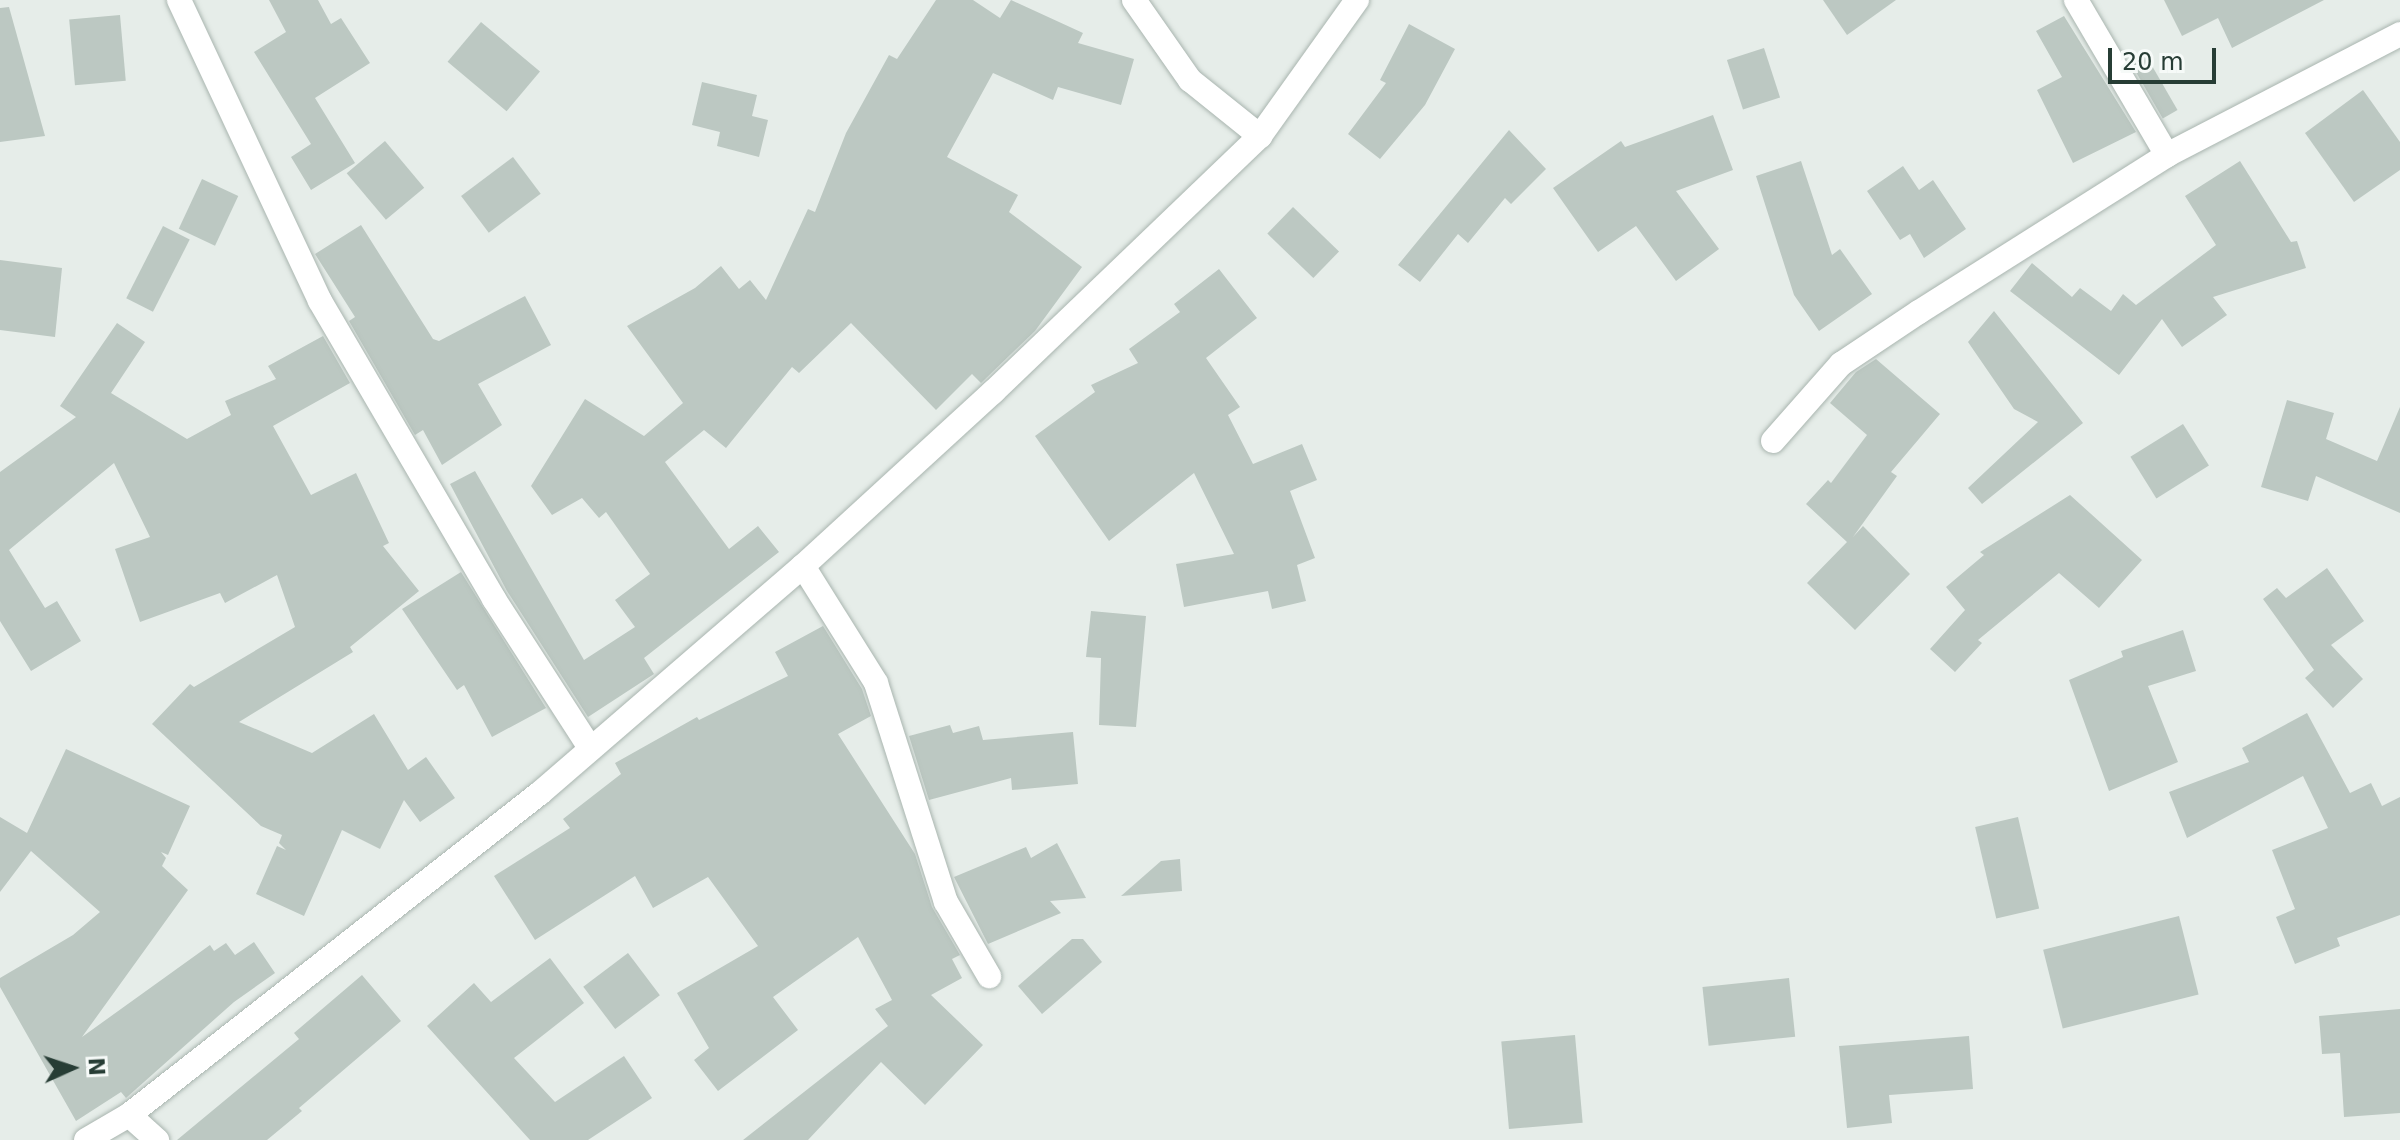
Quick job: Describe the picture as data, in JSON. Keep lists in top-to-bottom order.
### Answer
{
  "scale_bar": "20 m",
  "north": "right"
}
